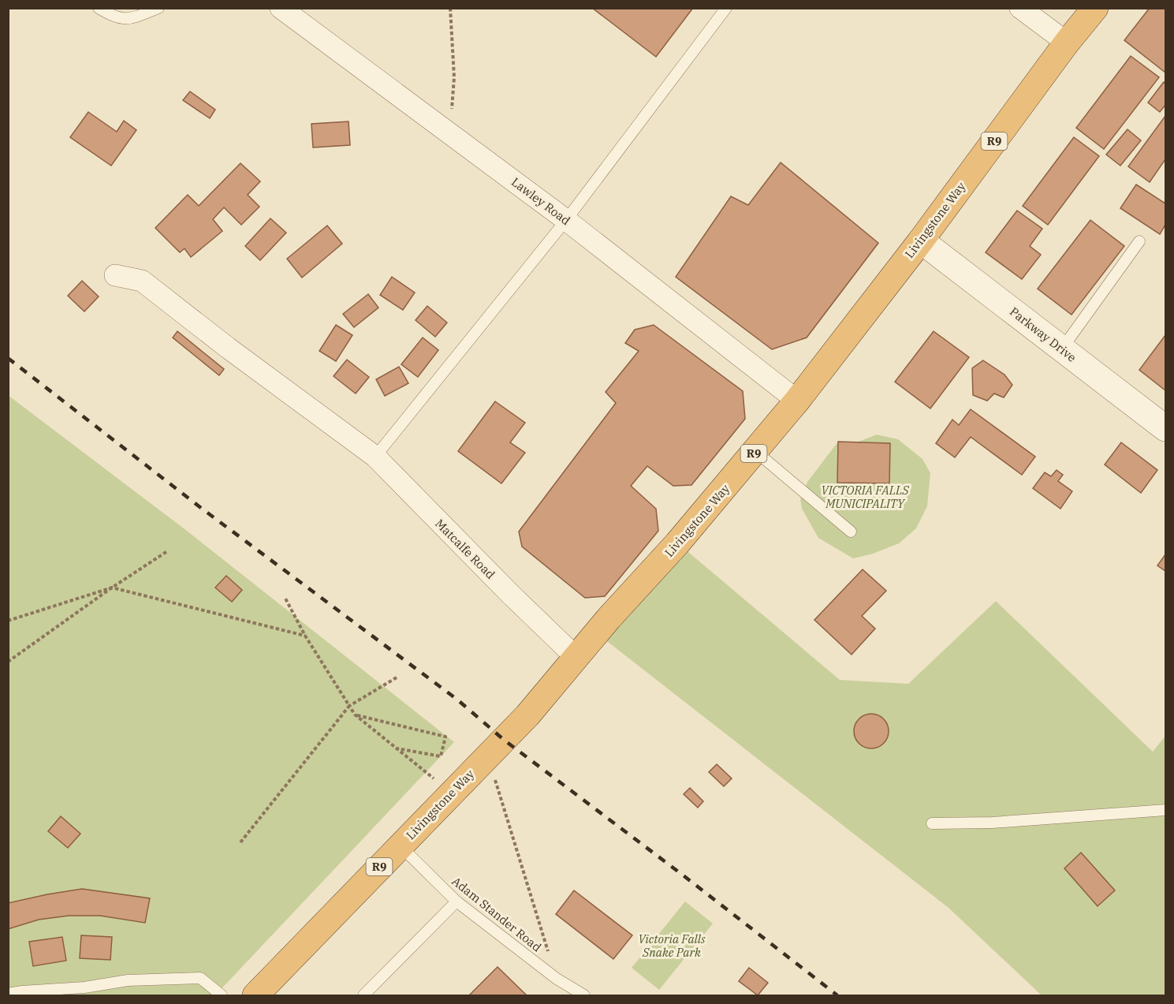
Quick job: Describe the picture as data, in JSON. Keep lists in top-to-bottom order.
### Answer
{
  "streets": {
    "highway": ["R9", "Livingstone Way"],
    "street": ["Lawley Road", "Parkway Drive", "Matcalfe Road"],
    "lane": ["Adam Stander Road"]
  },
  "crossings": [
    ["Lawley Road", "Livingstone Way"],
    ["Livingstone Way", "Parkway Drive"],
    ["Livingstone Way", "Matcalfe Road"],
    ["Livingstone Way", "Adam Stander Road"]
  ],
  "parks": ["VICTORIA FALLS MUNICIPALITY", "Victoria Falls Snake Park"]
}
